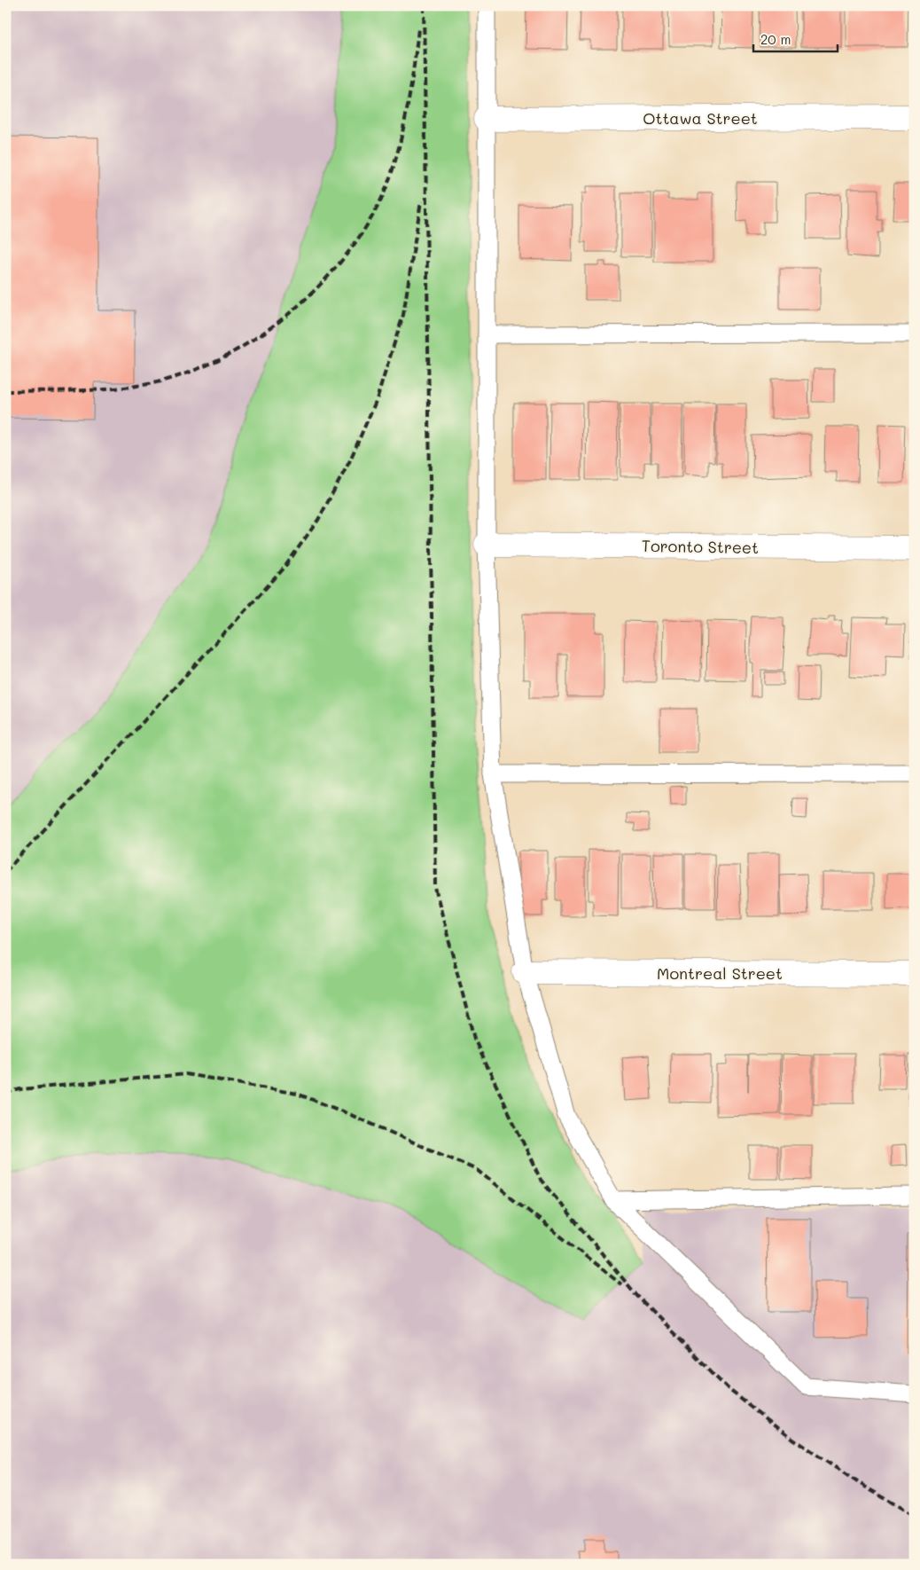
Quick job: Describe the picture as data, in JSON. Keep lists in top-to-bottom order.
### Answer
{
  "streets": {
    "street": ["Ottawa Street", "Toronto Street", "Montreal Street"]
  },
  "scale_bar": "20 m"
}
